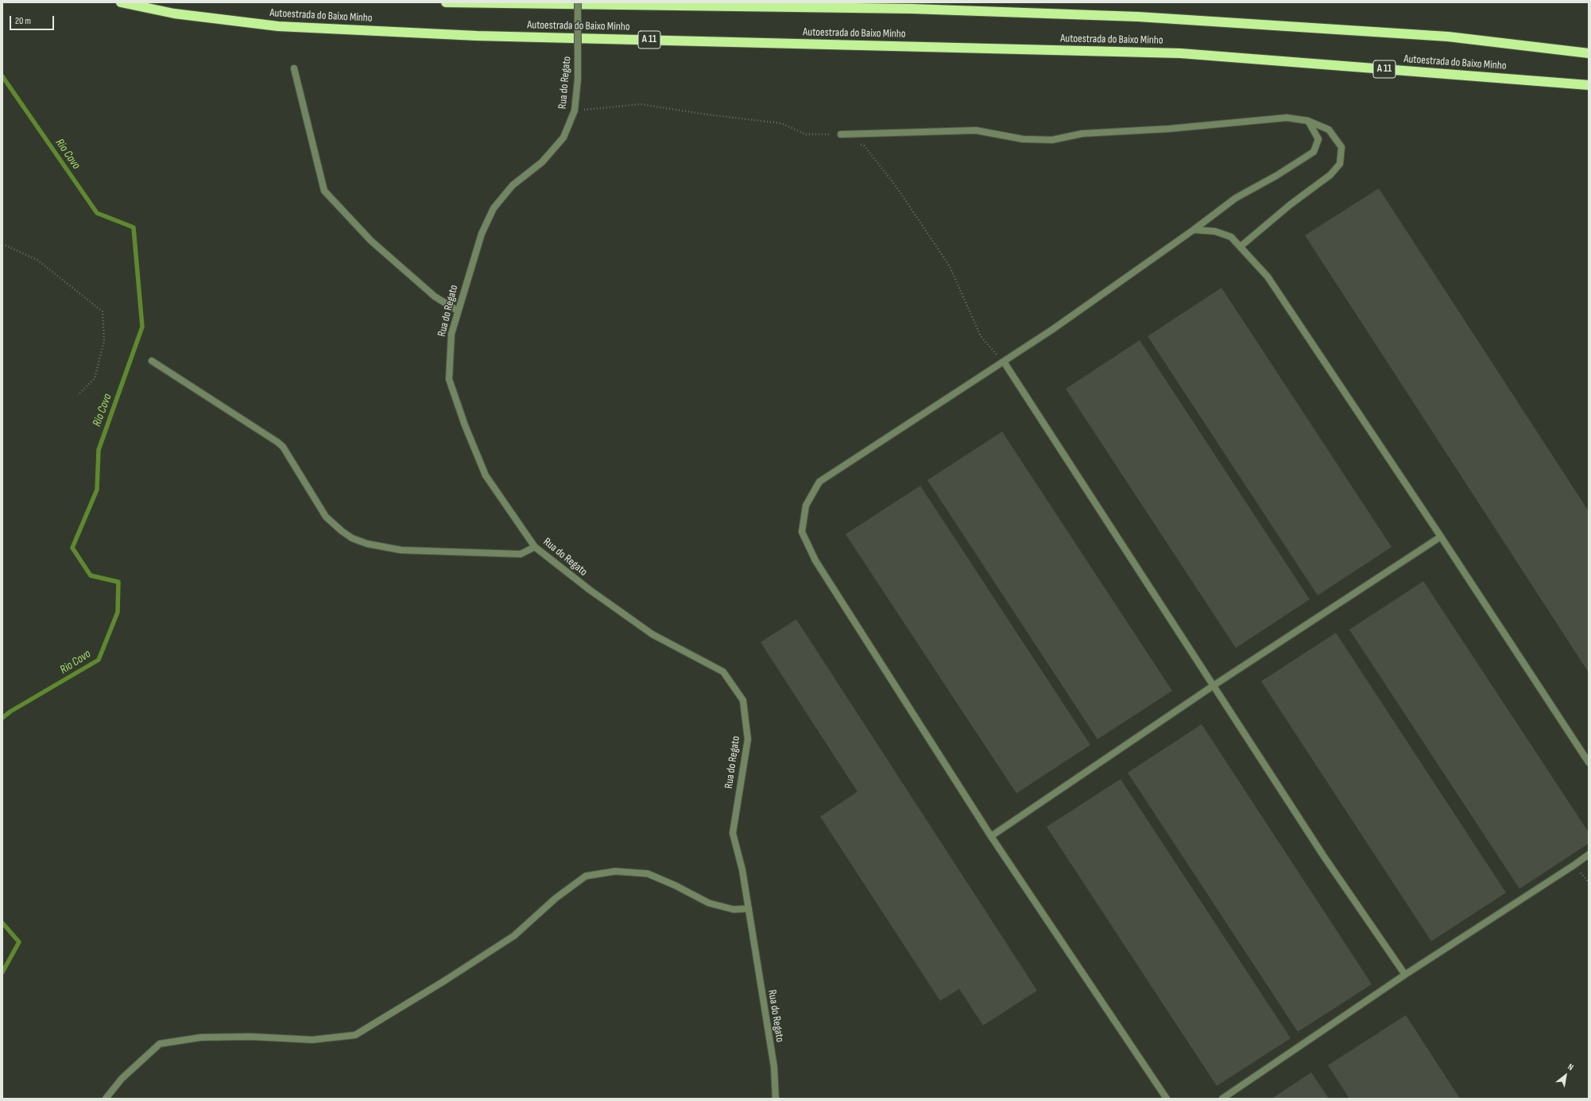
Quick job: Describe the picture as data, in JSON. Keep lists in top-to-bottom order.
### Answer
{
  "streets": {
    "highway": ["Autoestrada do Baixo Minho", "A 11"],
    "street": ["Rua do Regato"]
  },
  "water": ["Rio Covo"],
  "scale_bar": "20 m",
  "north": "top right"
}
